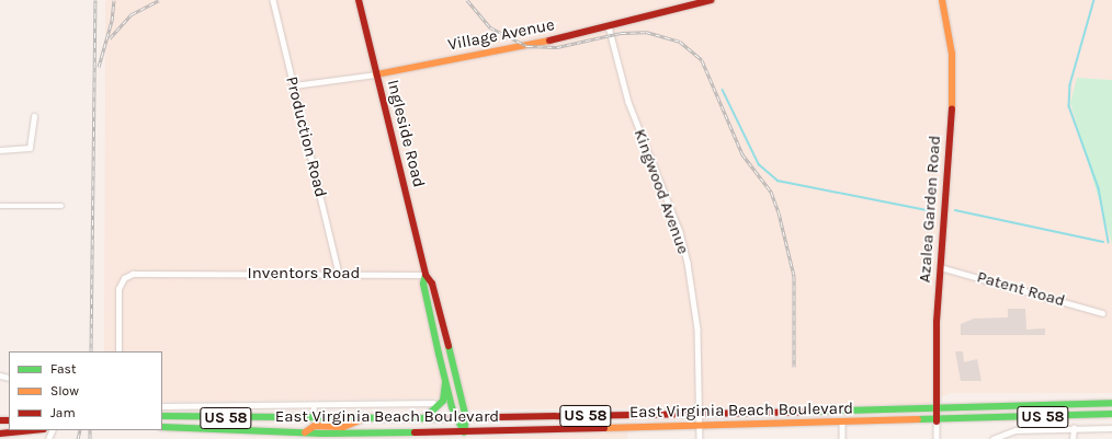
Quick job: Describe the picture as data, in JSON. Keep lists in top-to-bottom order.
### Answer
{
  "streets": {
    "main road": [
      "Village Avenue",
      "Ingleside Road",
      "Azalea Garden Road",
      "East Virginia Beach Boulevard",
      "US 58"
    ],
    "street": [
      "Production Road",
      "Kingwood Avenue",
      "Inventors Road",
      "Patent Road"
    ]
  },
  "crossings": [
    ["Village Avenue", "Ingleside Road"],
    ["Village Avenue", "Production Road"],
    ["Village Avenue", "Kingwood Avenue"],
    ["Ingleside Road", "Inventors Road"],
    ["Ingleside Road", "East Virginia Beach Boulevard"],
    ["Production Road", "Inventors Road"],
    ["Kingwood Avenue", "East Virginia Beach Boulevard"],
    ["Azalea Garden Road", "Patent Road"],
    ["Azalea Garden Road", "East Virginia Beach Boulevard"]
  ],
  "legend": ["Fast", "Slow", "Jam"]
}
